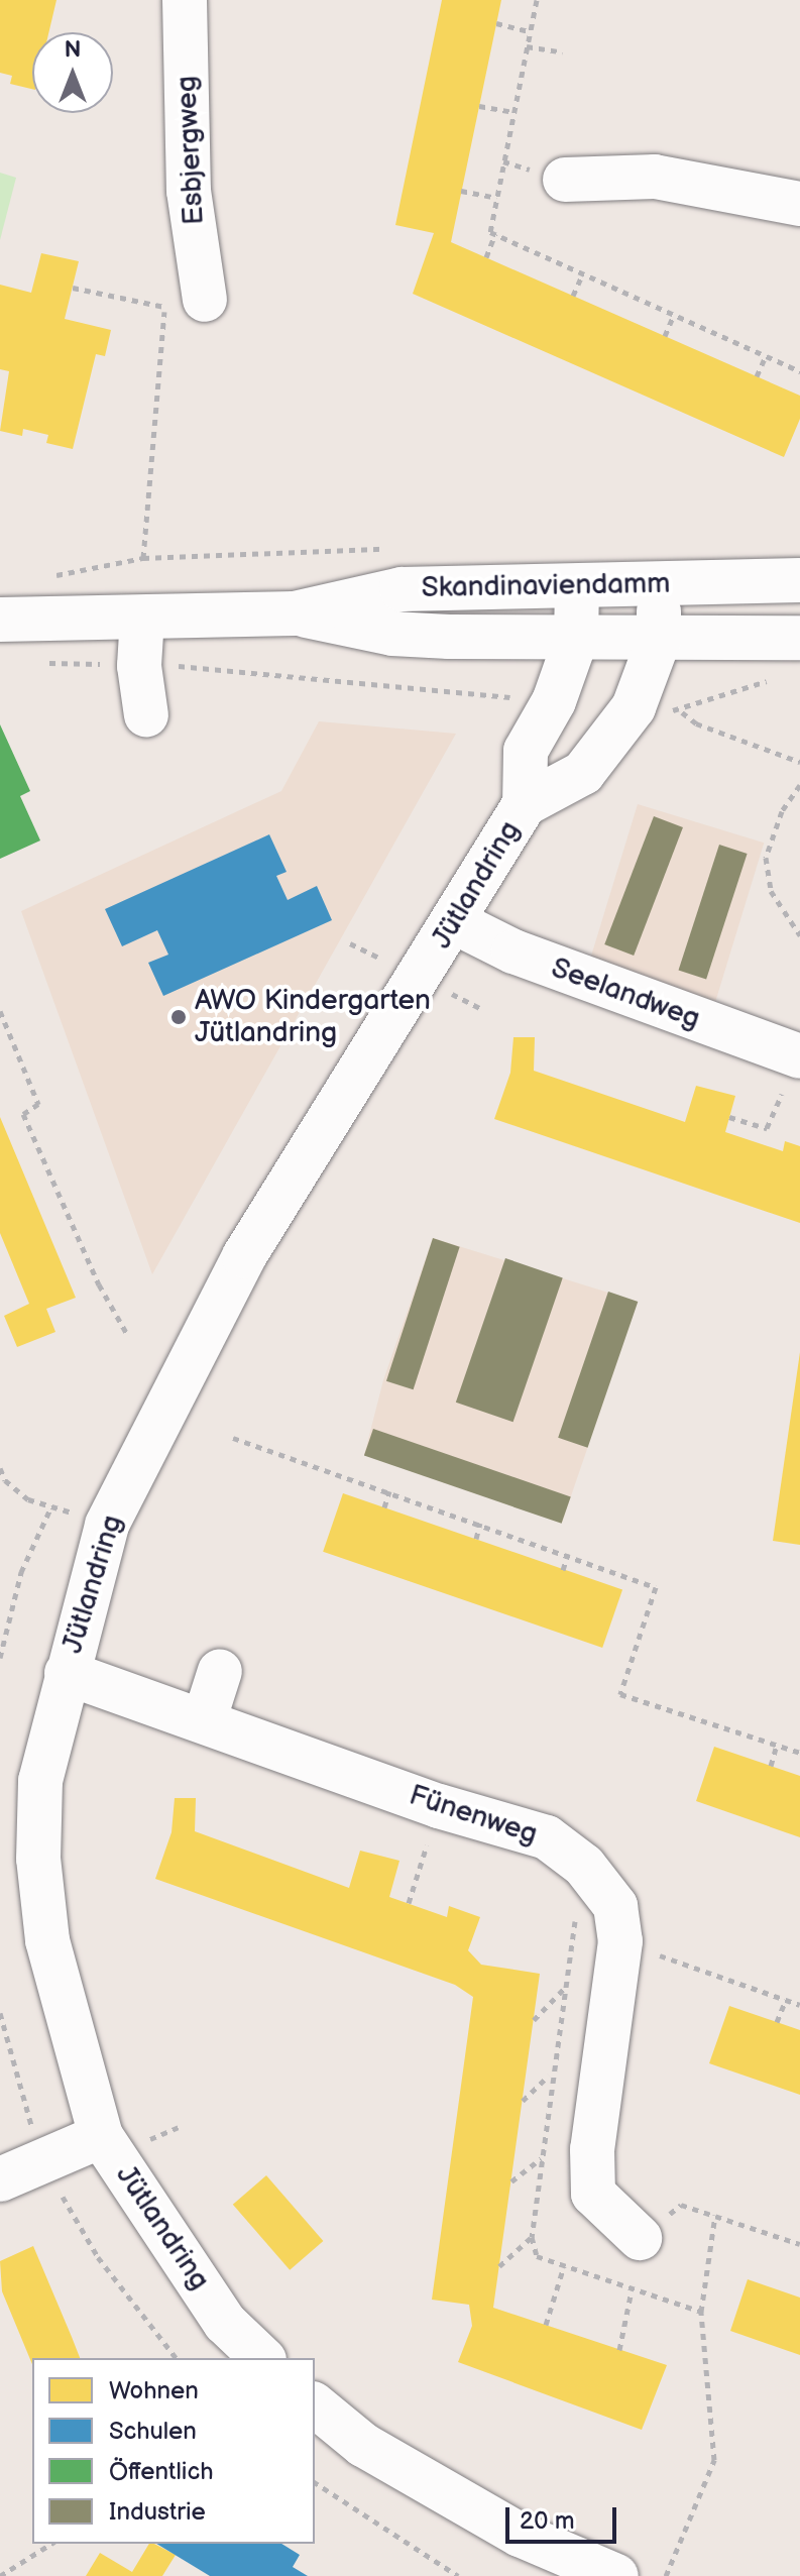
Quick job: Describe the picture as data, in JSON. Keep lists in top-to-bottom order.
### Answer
{
  "streets": {
    "street": [
      "Esbjergweg",
      "Skandinaviendamm",
      "Jütlandring",
      "Seelandweg",
      "Fünenweg"
    ]
  },
  "crossings": [
    ["Skandinaviendamm", "Jütlandring"],
    ["Jütlandring", "Seelandweg"],
    ["Jütlandring", "Fünenweg"]
  ],
  "places": ["AWO Kindergarten Jütlandring"],
  "legend": [
    "Wohnen",
    "Schulen",
    "Öffentlich",
    "Industrie"
  ],
  "scale_bar": "20 m",
  "north": "top"
}
